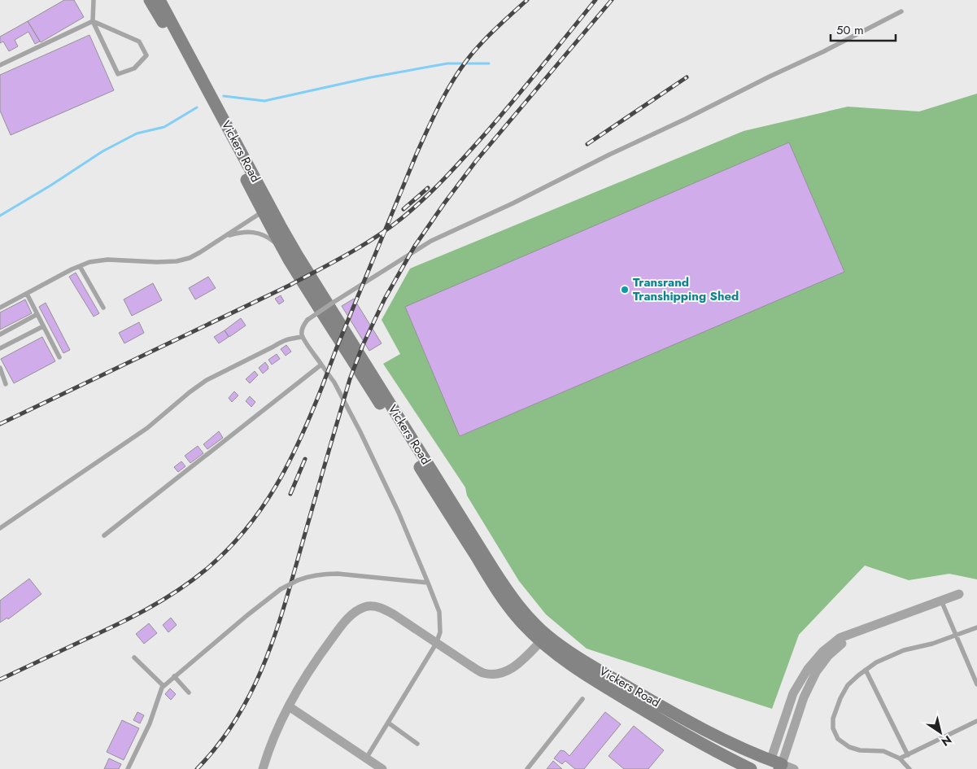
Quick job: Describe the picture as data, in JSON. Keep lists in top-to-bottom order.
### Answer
{
  "streets": {
    "main road": ["Vickers Road"]
  },
  "places": ["Transrand Transhipping Shed"],
  "scale_bar": "50 m",
  "north": "bottom right"
}
